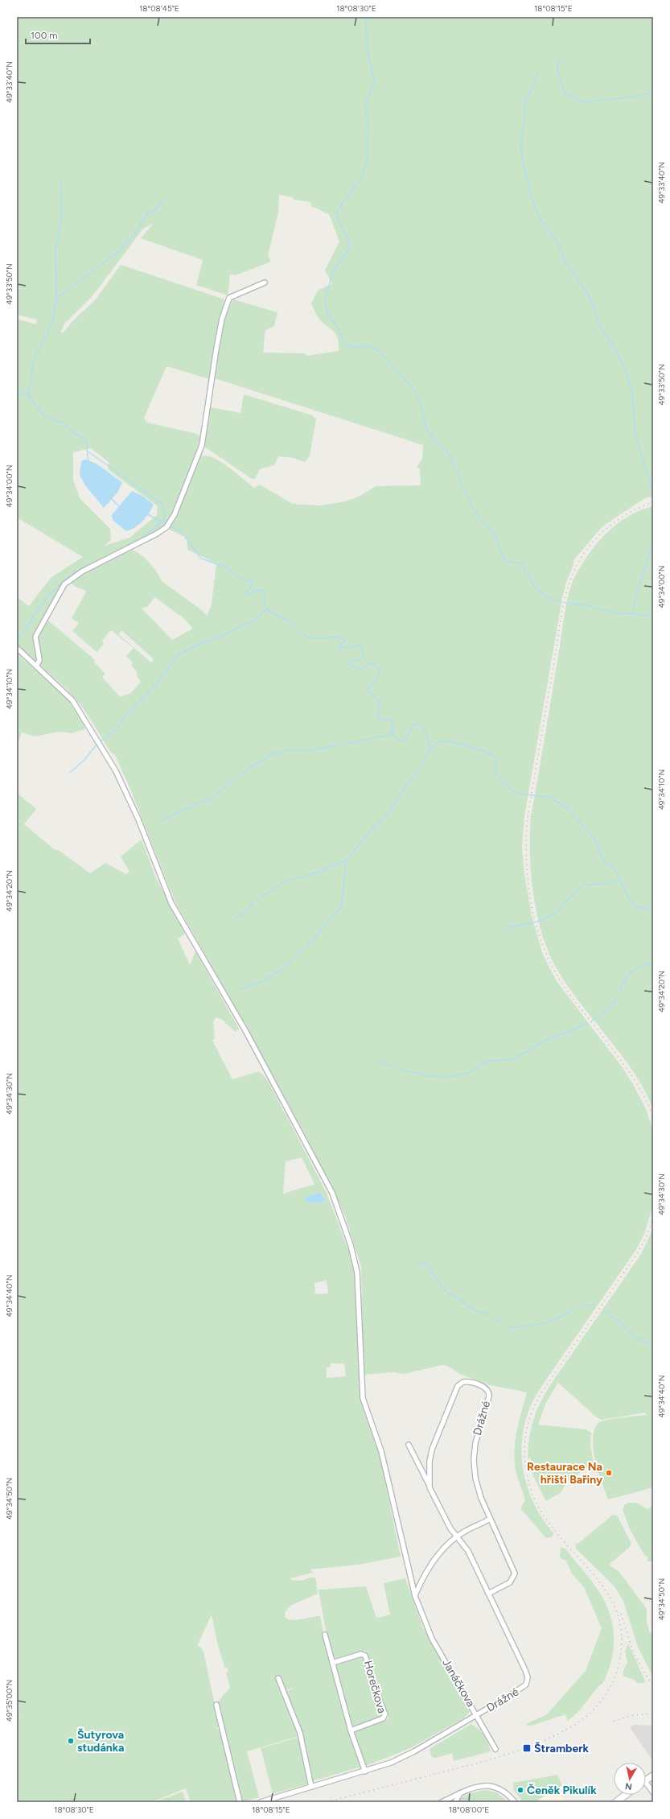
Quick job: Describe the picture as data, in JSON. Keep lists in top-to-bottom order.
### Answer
{
  "streets": {
    "street": ["Drážné", "Janáčkova", "Horečkova"]
  },
  "crossings": [
    ["Drážné", "Janáčkova"]
  ],
  "places": {
    "other": ["Restaurace Na hřišti Bařiny", "Šutyrova studánka", "Čeněk Pikulík"],
    "transit": ["Štramberk"]
  },
  "scale_bar": "100 m",
  "north": "bottom",
  "coordinates": [
    "18°08'45\"E",
    "18°08'30\"E",
    "18°08'15\"E",
    "49°33'40\"N",
    "49°33'50\"N",
    "49°34'00\"N",
    "49°34'10\"N",
    "49°34'20\"N",
    "49°34'30\"N",
    "49°34'40\"N",
    "49°34'50\"N",
    "49°35'00\"N",
    "18°08'00\"E"
  ]
}
